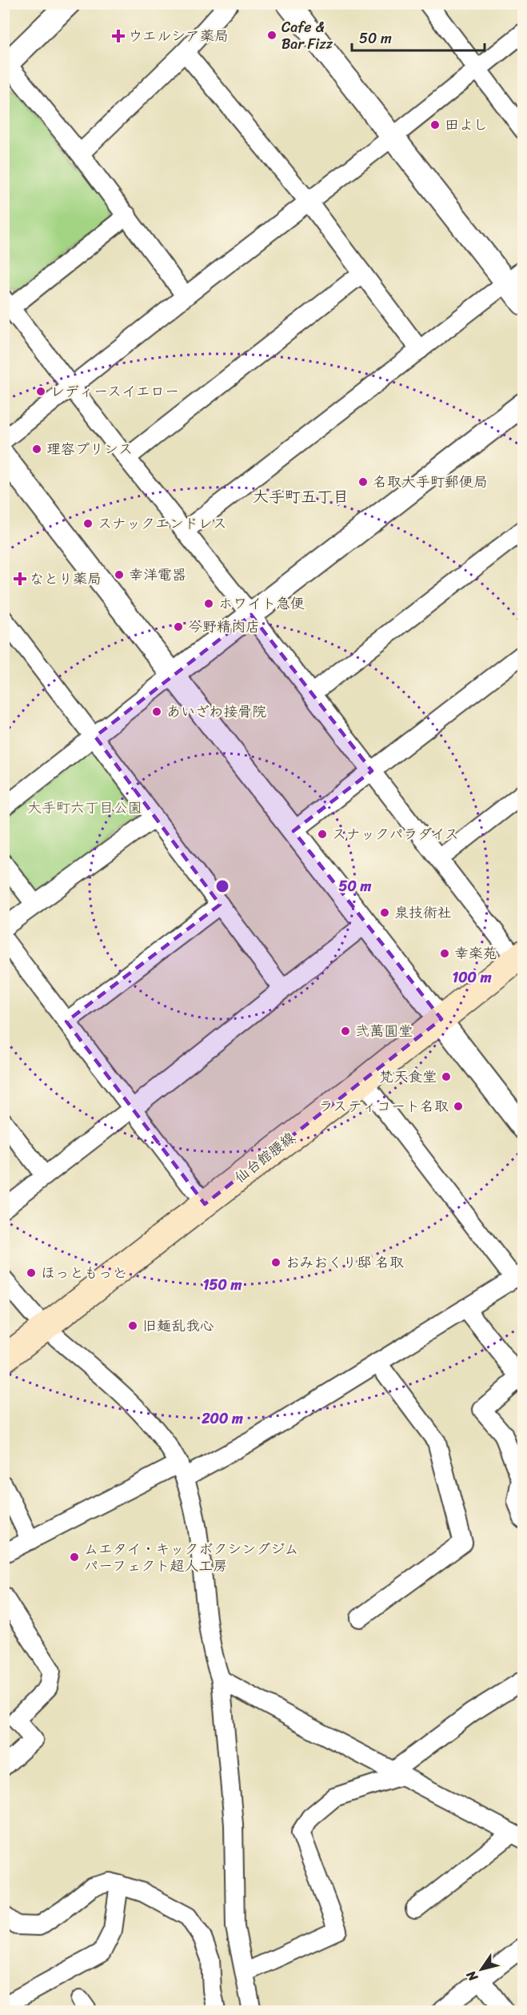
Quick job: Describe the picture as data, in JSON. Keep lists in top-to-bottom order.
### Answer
{
  "streets": {
    "main road": ["仙台館腰線"]
  },
  "districts": ["大手町五丁目"],
  "parks": ["大手町六丁目公園"],
  "places": {
    "other": [
      "Cafe & Bar Fizz",
      "田よし",
      "レディースイエロー",
      "理容プリンス",
      "名取大手町郵便局",
      "スナックエンドレス",
      "幸洋電器",
      "ホワイト急便",
      "今野精肉店",
      "あいざわ接骨院",
      "スナックパラダイス",
      "泉技術社",
      "幸楽苑",
      "弐萬圓堂",
      "梵天食堂",
      "ラスティコート名取",
      "おみおくり邸 名取",
      "ほっともっと",
      "旧麺乱我心",
      "ムエタイ・キックボクシングジム パーフェクト超人工房"
    ],
    "health": ["ウエルシア薬局", "なとり薬局"]
  },
  "scale_bar": "50 m",
  "north": "bottom left",
  "rings": [
    "50 m",
    "100 m",
    "150 m",
    "200 m"
  ]
}
